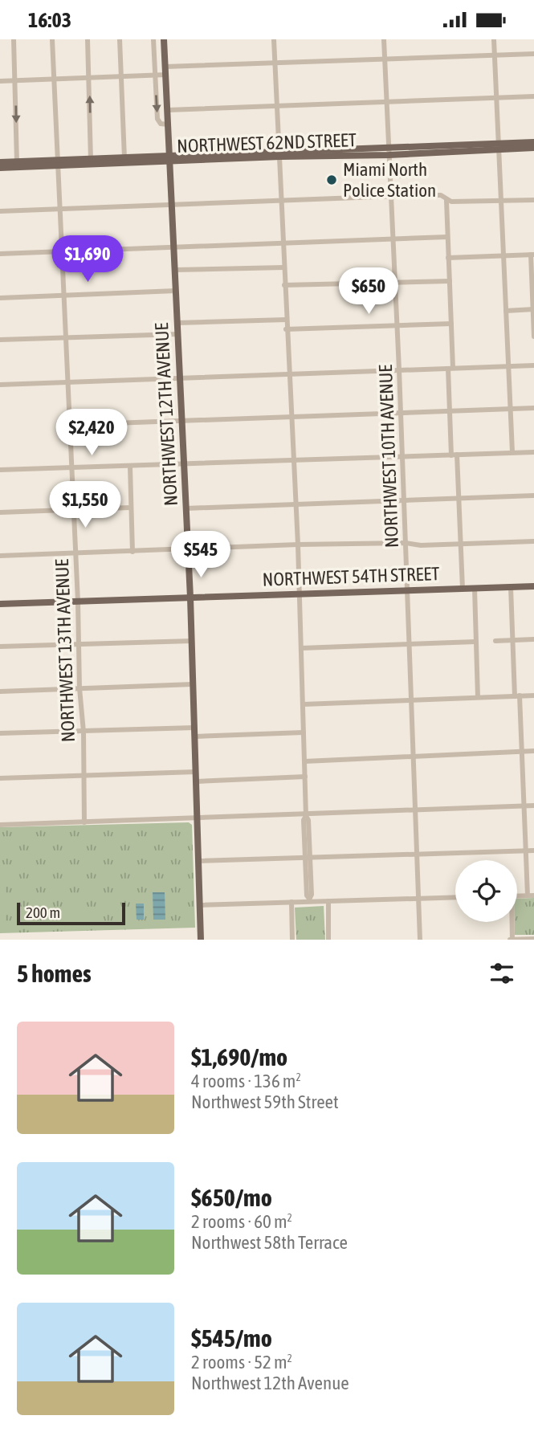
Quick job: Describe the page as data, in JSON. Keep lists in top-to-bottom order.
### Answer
{
  "streets": {
    "main road": ["NORTHWEST 62ND STREET", "NORTHWEST 12TH AVENUE", "NORTHWEST 54TH STREET"],
    "street": ["NORTHWEST 10TH AVENUE", "NORTHWEST 13TH AVENUE"]
  },
  "crossings": [
    ["NORTHWEST 62ND STREET", "NORTHWEST 12TH AVENUE"],
    ["NORTHWEST 62ND STREET", "NORTHWEST 10TH AVENUE"],
    ["NORTHWEST 62ND STREET", "NORTHWEST 13TH AVENUE"],
    ["NORTHWEST 12TH AVENUE", "NORTHWEST 54TH STREET"],
    ["NORTHWEST 10TH AVENUE", "NORTHWEST 54TH STREET"],
    ["NORTHWEST 54TH STREET", "NORTHWEST 13TH AVENUE"]
  ],
  "places": ["Miami North Police Station"],
  "scale_bar": "200 m",
  "page": {
    "status": "16:03",
    "price": [
      "$1,690",
      "$650",
      "$2,420",
      "$1,550",
      "$545"
    ],
    "scale": "200 m",
    "heading": "5 homes",
    "list": [
      {
        "name": "$1,690/mo",
        "note": "4 rooms · 136 m² · Northwest 59th Street"
      },
      {
        "name": "$650/mo",
        "note": "2 rooms · 60 m² · Northwest 58th Terrace"
      },
      {
        "name": "$545/mo",
        "note": "2 rooms · 52 m² · Northwest 12th Avenue"
      }
    ]
  }
}
